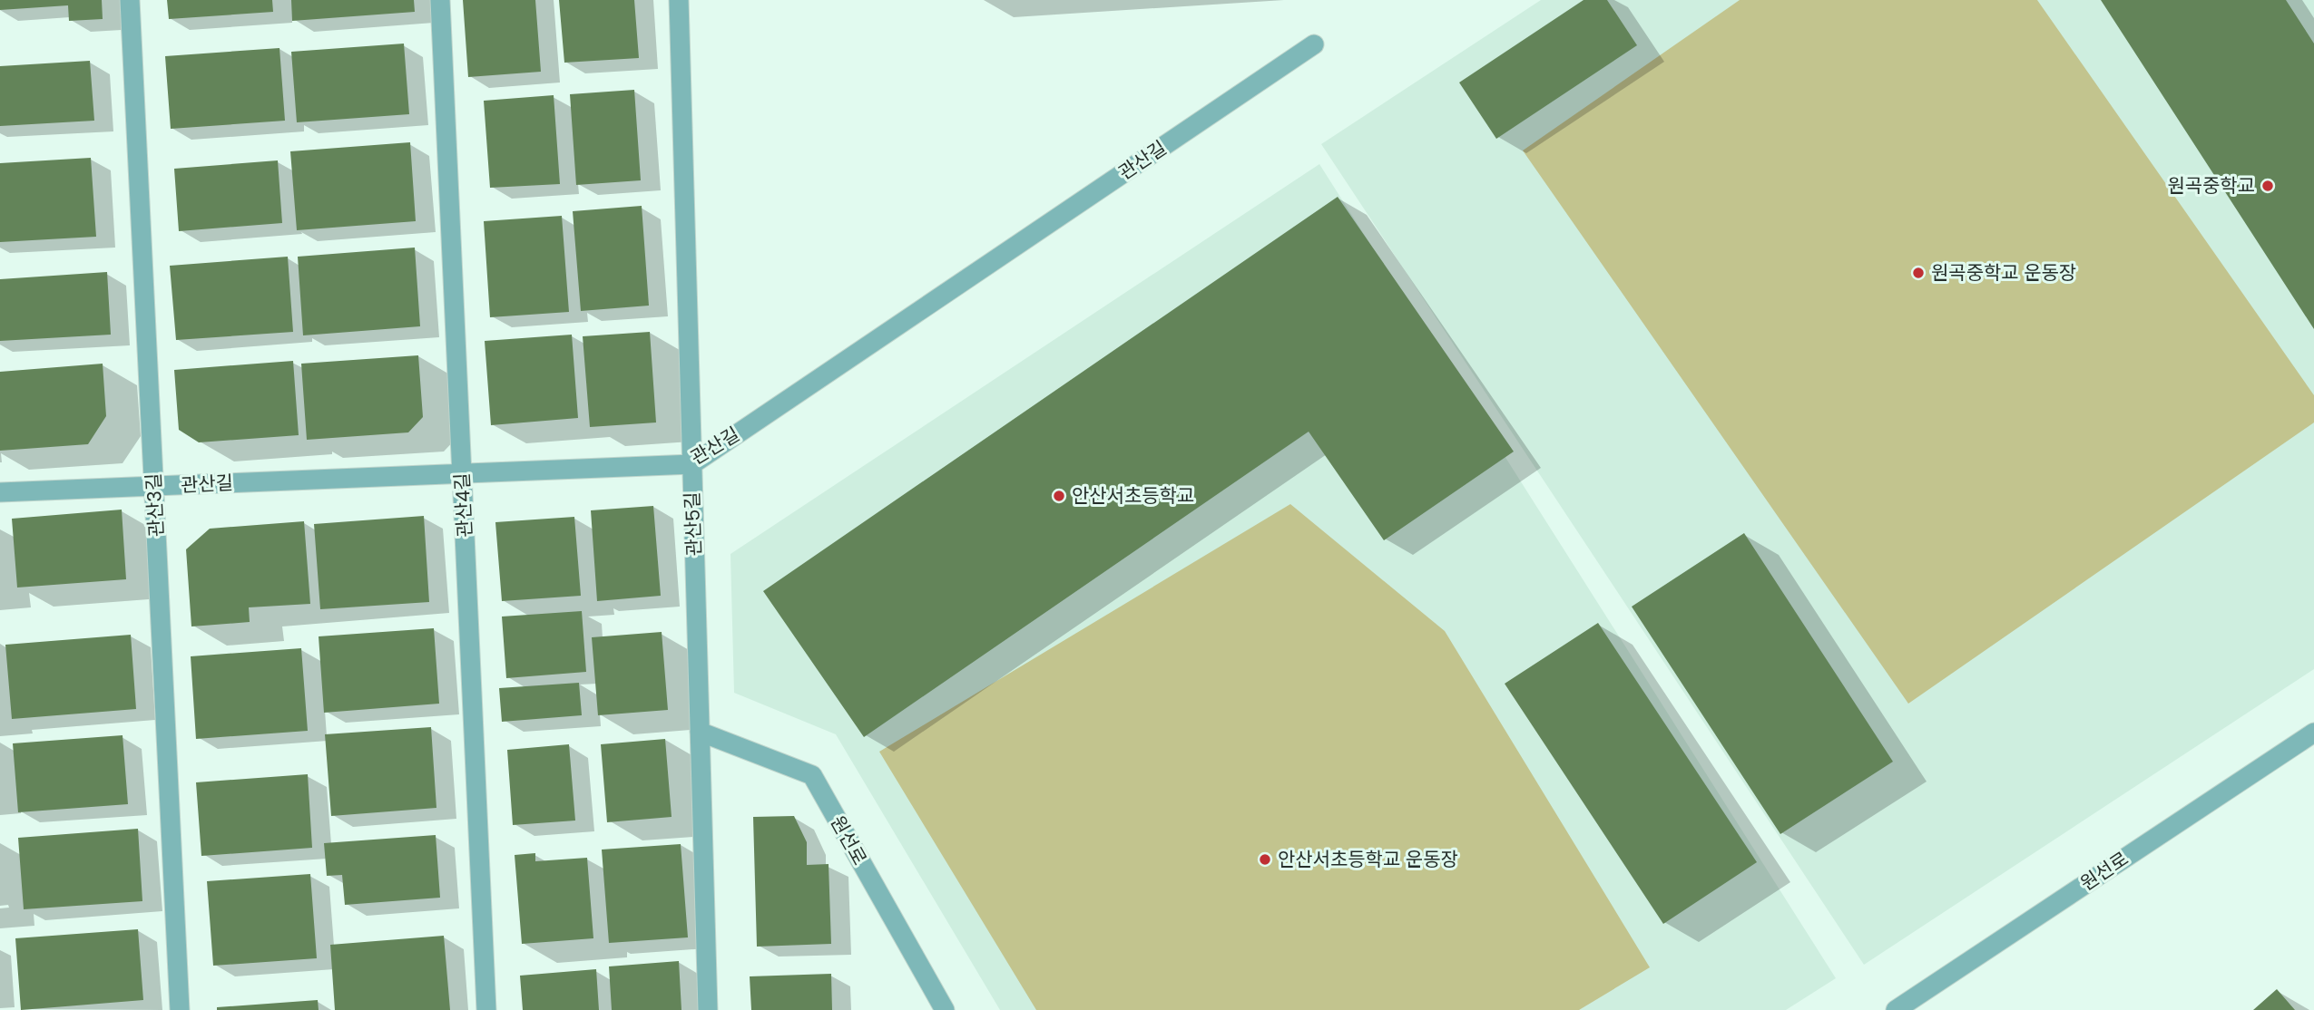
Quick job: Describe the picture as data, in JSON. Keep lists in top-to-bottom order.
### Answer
{
  "streets": {
    "street": [
      "관산길",
      "관산3길",
      "관산4길",
      "관산5길",
      "원선로"
    ]
  },
  "crossings": [
    ["관산길", "관산3길"],
    ["관산길", "관산4길"],
    ["관산길", "관산5길"],
    ["관산5길", "원선로"]
  ],
  "places": [
    "원곡중학교",
    "원곡중학교 운동장",
    "안산서초등학교",
    "안산서초등학교 운동장"
  ]
}
